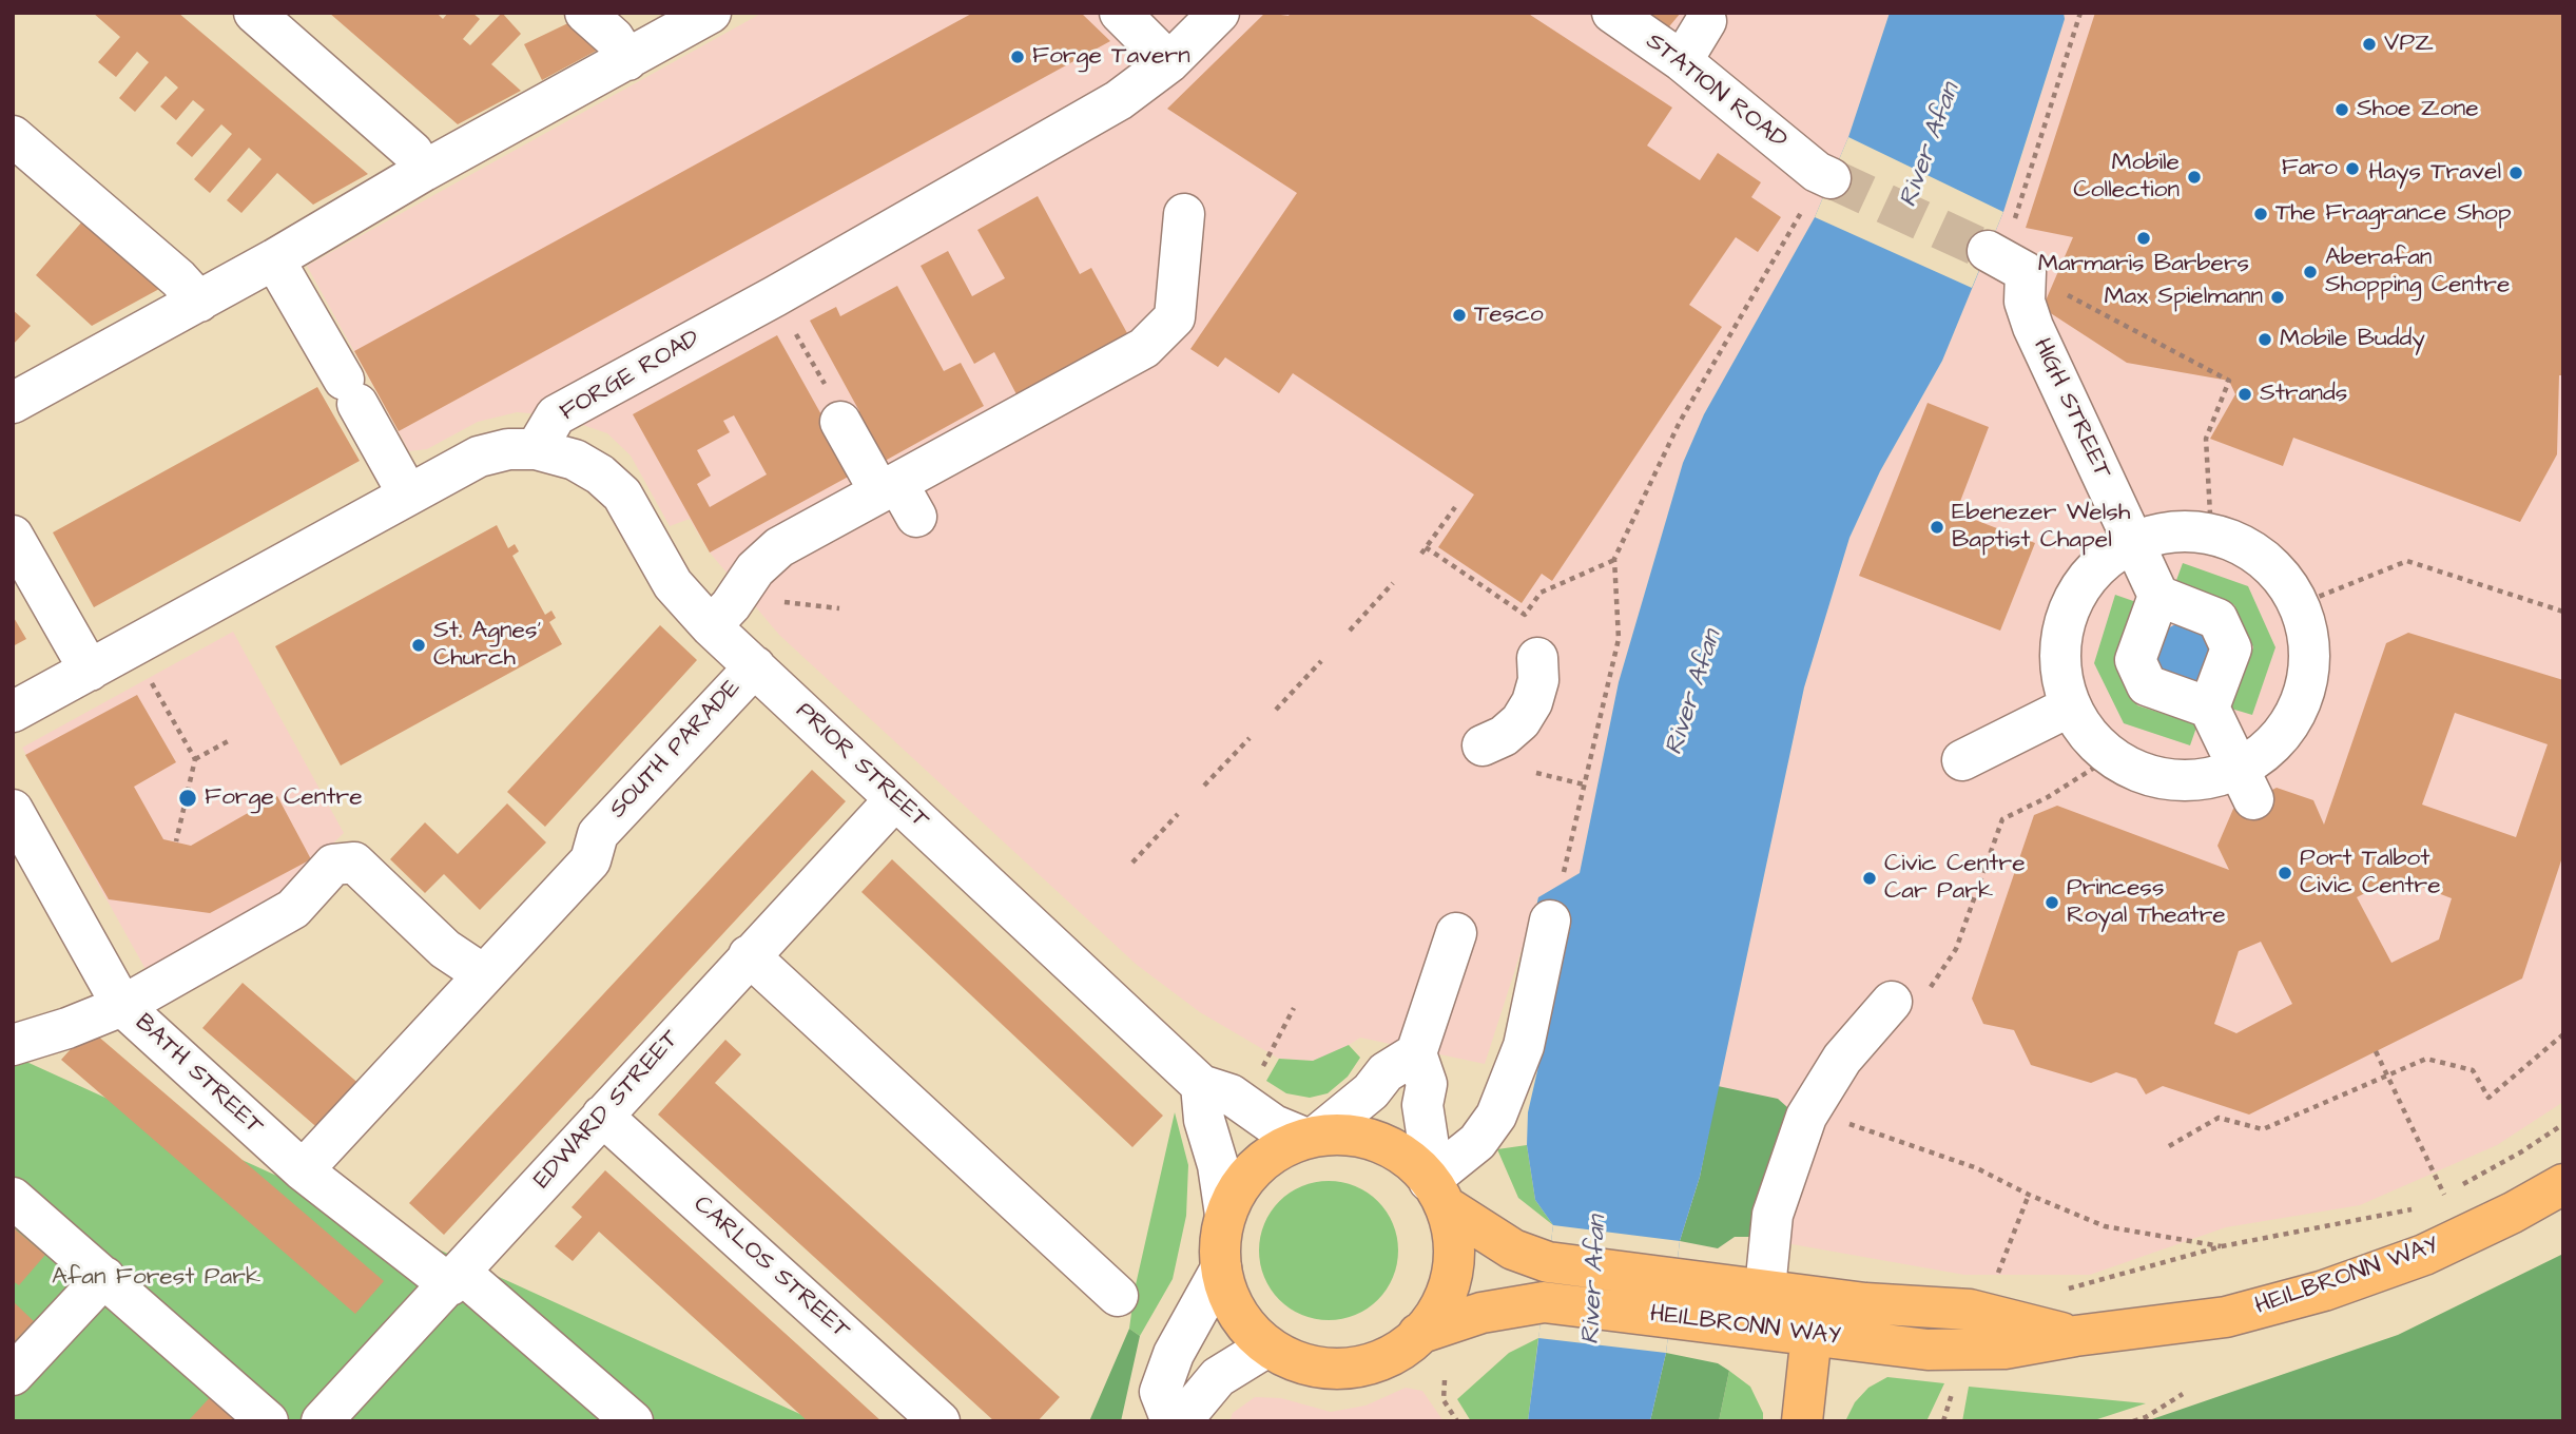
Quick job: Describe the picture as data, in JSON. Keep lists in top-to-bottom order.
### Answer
{
  "streets": {
    "main road": ["HEILBRONN WAY"],
    "street": [
      "STATION ROAD",
      "FORGE ROAD",
      "HIGH STREET",
      "SOUTH PARADE",
      "PRIOR STREET",
      "BATH STREET",
      "EDWARD STREET",
      "CARLOS STREET"
    ]
  },
  "crossings": [
    ["FORGE ROAD", "PRIOR STREET"],
    ["SOUTH PARADE", "PRIOR STREET"],
    ["PRIOR STREET", "EDWARD STREET"],
    ["PRIOR STREET", "HEILBRONN WAY"],
    ["BATH STREET", "EDWARD STREET"],
    ["EDWARD STREET", "CARLOS STREET"]
  ],
  "water": ["River Afan"],
  "parks": ["Afan Forest Park"],
  "places": [
    "VPZ",
    "Forge Tavern",
    "Shoe Zone",
    "Faro",
    "Hays Travel",
    "Mobile Collection",
    "The Fragrance Shop",
    "Marmaris Barbers",
    "Aberafan Shopping Centre",
    "Max Spielmann",
    "Tesco",
    "Mobile Buddy",
    "Strands",
    "Ebenezer Welsh Baptist Chapel",
    "St. Agnes' Church",
    "Forge Centre",
    "Port Talbot Civic Centre",
    "Civic Centre Car Park",
    "Princess Royal Theatre"
  ]
}
